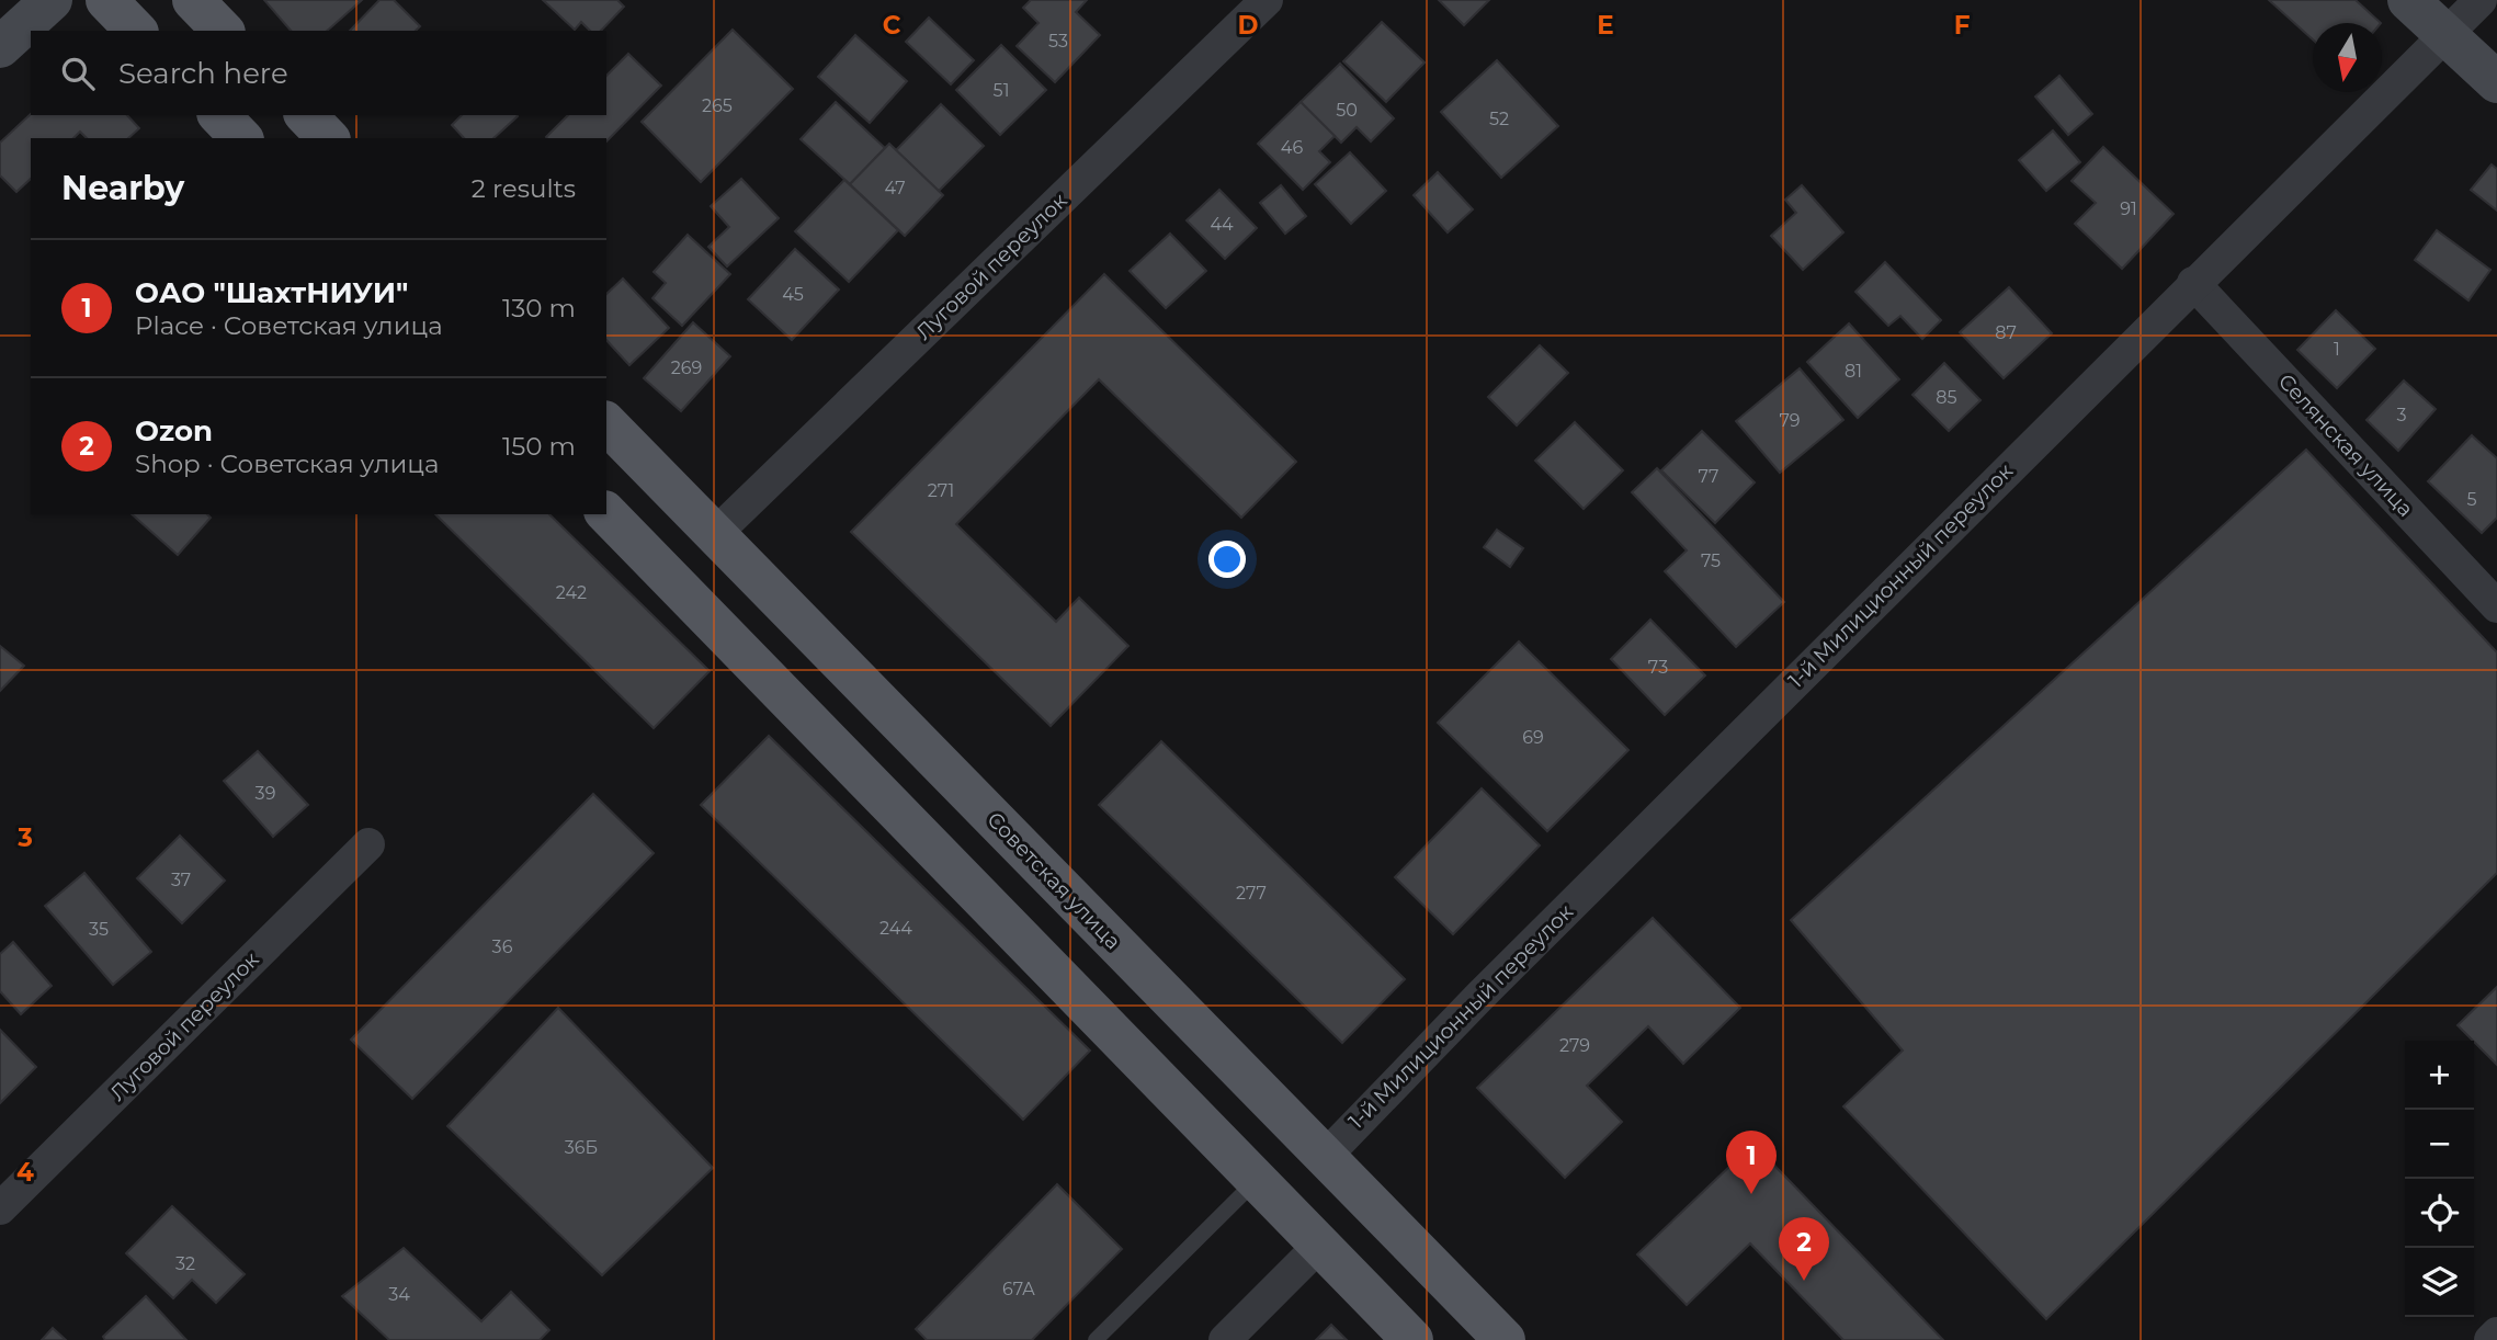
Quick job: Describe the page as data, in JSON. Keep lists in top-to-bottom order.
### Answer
{
  "streets": {
    "main road": ["Советская улица"],
    "street": ["Луговой переулок", "Селянская улица", "1-й Милиционный переулок"]
  },
  "crossings": [
    ["Луговой переулок", "Советская улица"],
    ["Селянская улица", "1-й Милиционный переулок"],
    ["1-й Милиционный переулок", "Советская улица"]
  ],
  "house_numbers": [
    "53",
    "51",
    "265",
    "50",
    "52",
    "46",
    "47",
    "91",
    "44",
    "45",
    "87",
    "1",
    "269",
    "81",
    "85",
    "3",
    "79",
    "77",
    "271",
    "5",
    "75",
    "242",
    "73",
    "69",
    "39",
    "37",
    "277",
    "244",
    "35",
    "36",
    "279",
    "36Б",
    "32",
    "67А",
    "34"
  ],
  "north": "bottom",
  "page": {
    "search": "Search here",
    "heading": ["Nearby", "2 results"],
    "list": [
      {
        "mark": "1",
        "name": "ОАО \"ШахтНИУИ\"",
        "note": "Place · Советская улица",
        "value": "130 m"
      },
      {
        "mark": "2",
        "name": "Ozon",
        "note": "Shop · Советская улица",
        "value": "150 m"
      }
    ],
    "map_buttons": ["+", "−"],
    "pins": ["1", "2"]
  },
  "grid": {
    "columns": [
      "C",
      "D",
      "E",
      "F"
    ],
    "rows": ["3", "4"]
  }
}
